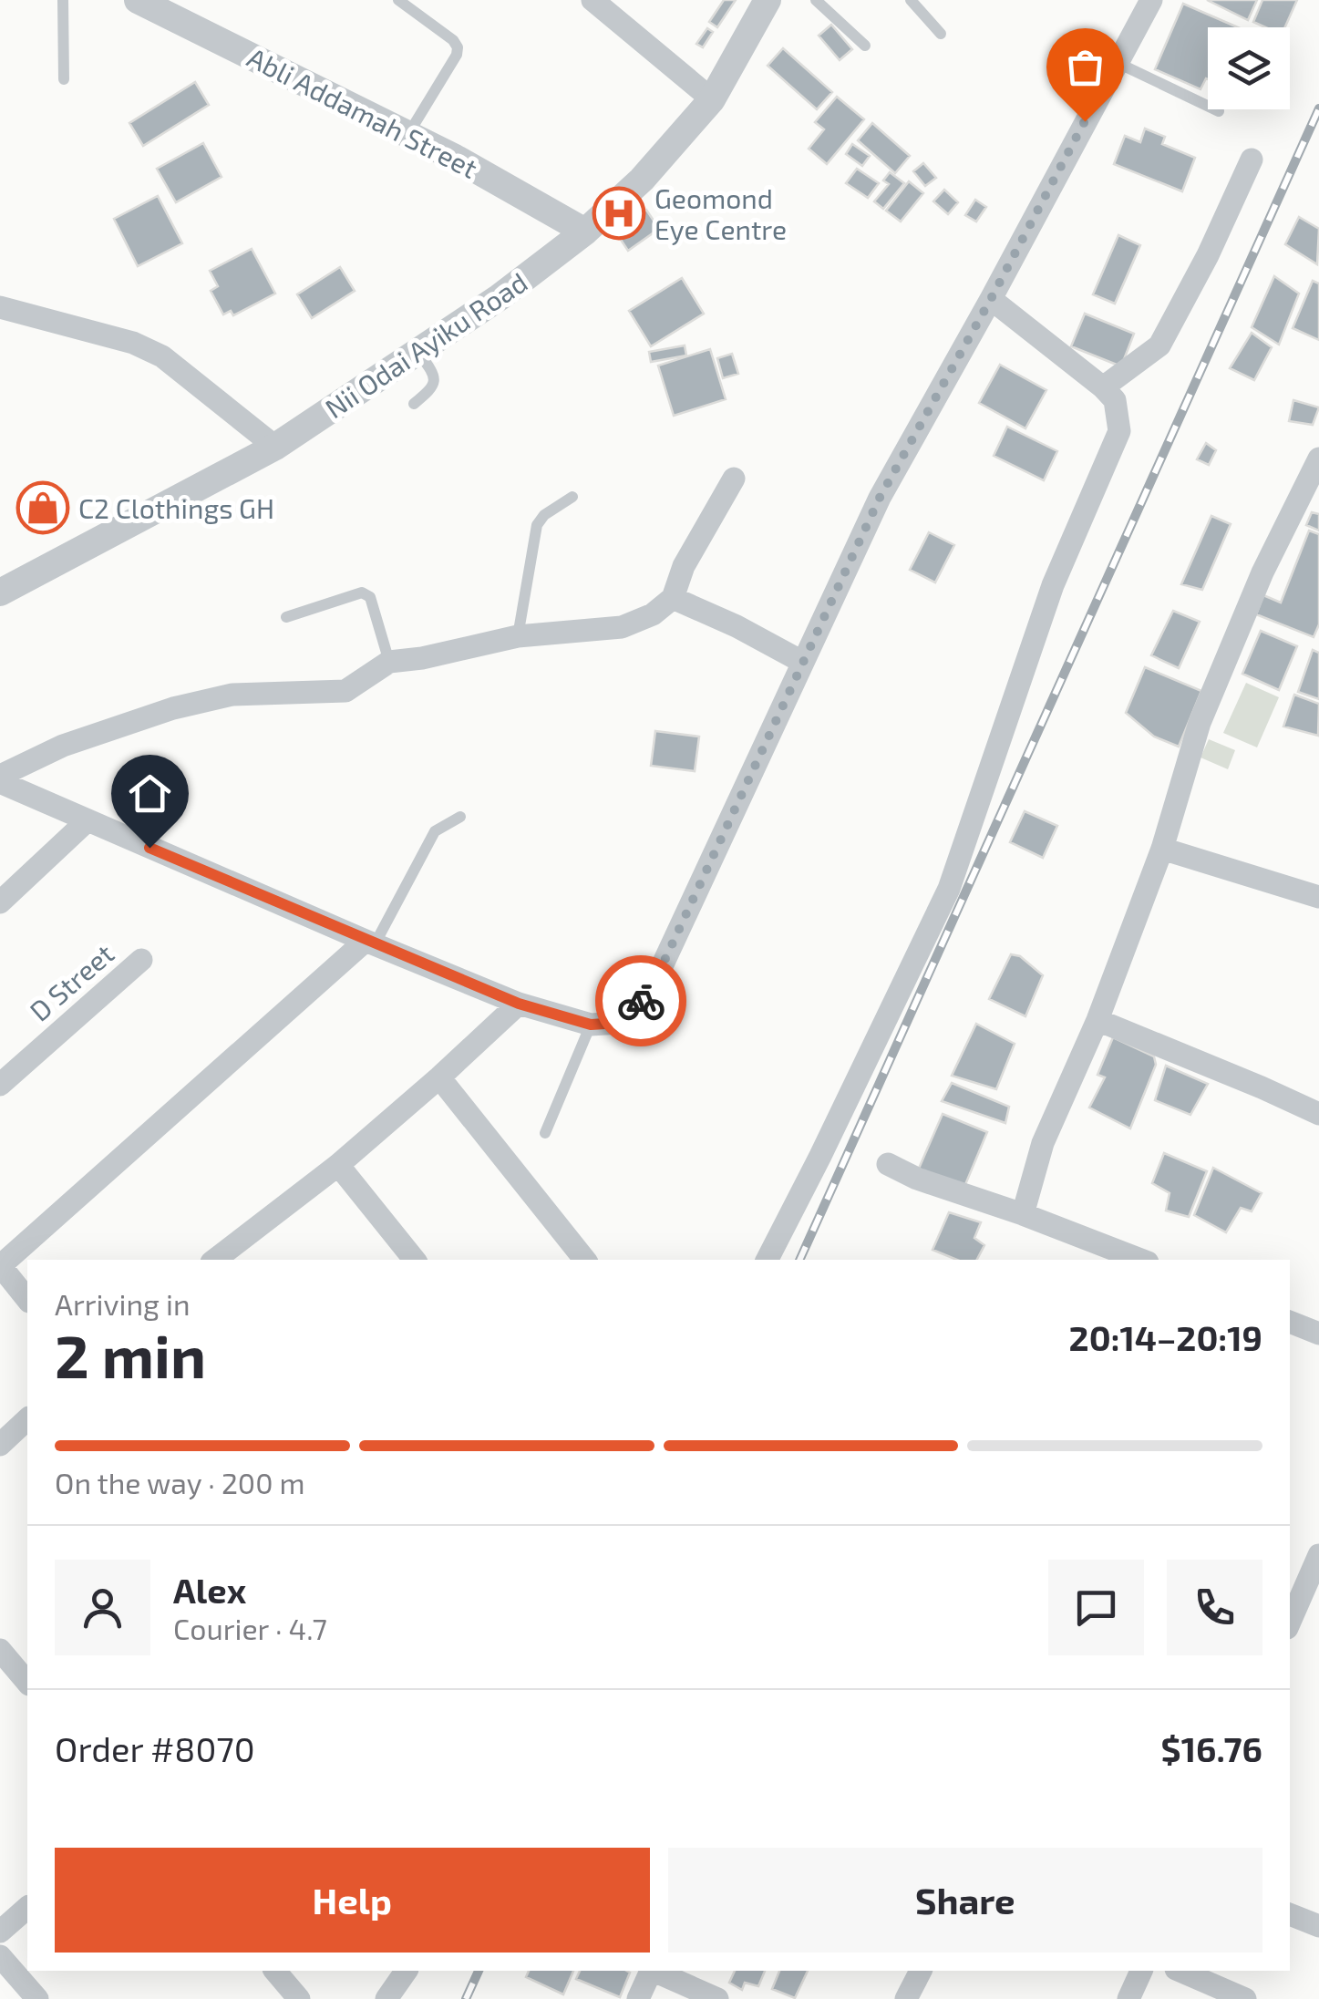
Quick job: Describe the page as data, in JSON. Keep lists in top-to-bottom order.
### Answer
{
  "streets": {
    "street": ["Abli Addamah Street", "Nii Odai Ayiku Road", "D Street"]
  },
  "crossings": [
    ["Abli Addamah Street", "Nii Odai Ayiku Road"]
  ],
  "places": {
    "hospital": ["Geomond Eye Centre"],
    "shop": ["C2 Clothings GH"]
  },
  "page": {
    "heading": ["2 min", "Arriving in", "20:14–20:19"],
    "panel": [
      "Alex",
      "Courier · 4.7",
      "Order #8070",
      "$16.76"
    ],
    "bar": "On the way · 200 m",
    "buttons": ["Help", "Share"]
  }
}
